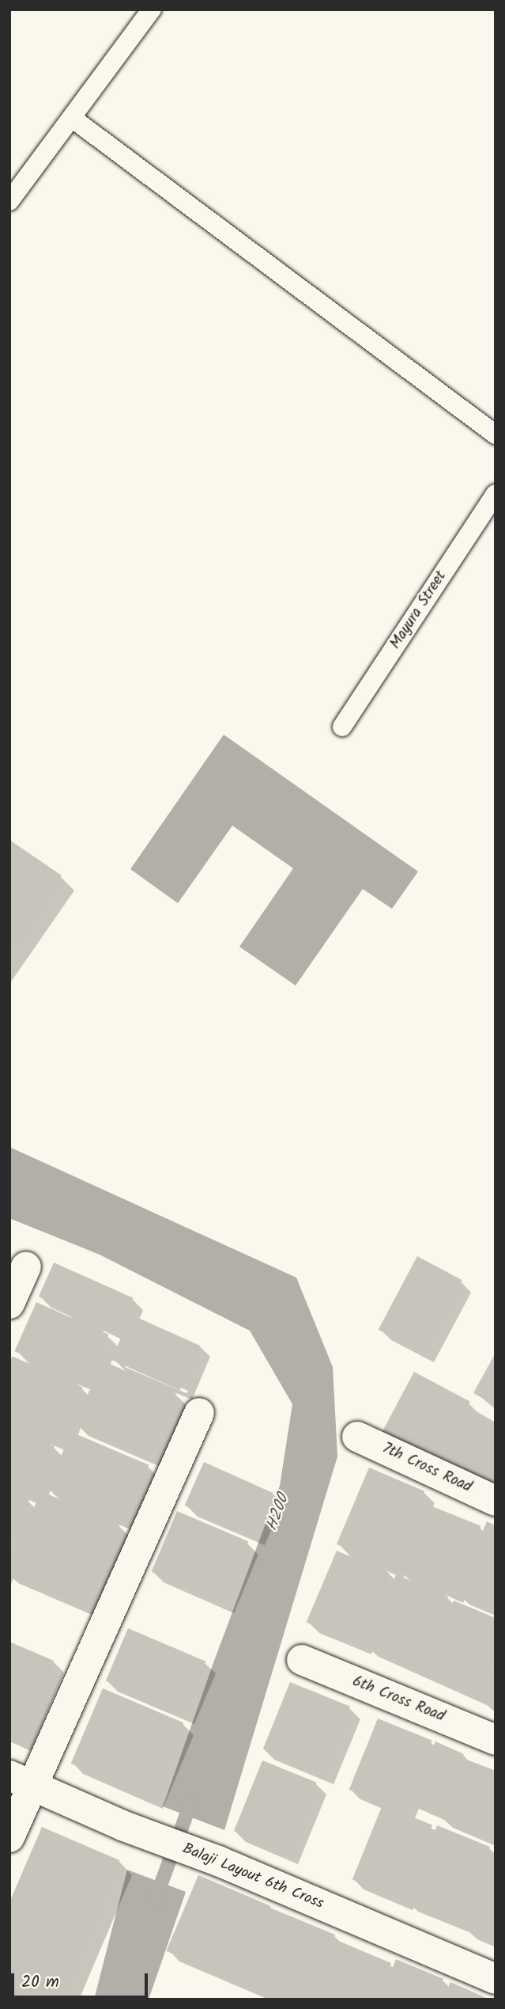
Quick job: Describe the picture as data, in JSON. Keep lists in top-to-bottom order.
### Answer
{
  "streets": {
    "street": ["7th Cross Road", "6th Cross Road", "Balaji Layout 6th Cross"],
    "lane": ["Mayura Street"]
  },
  "water": ["H200"],
  "scale_bar": "20 m"
}
